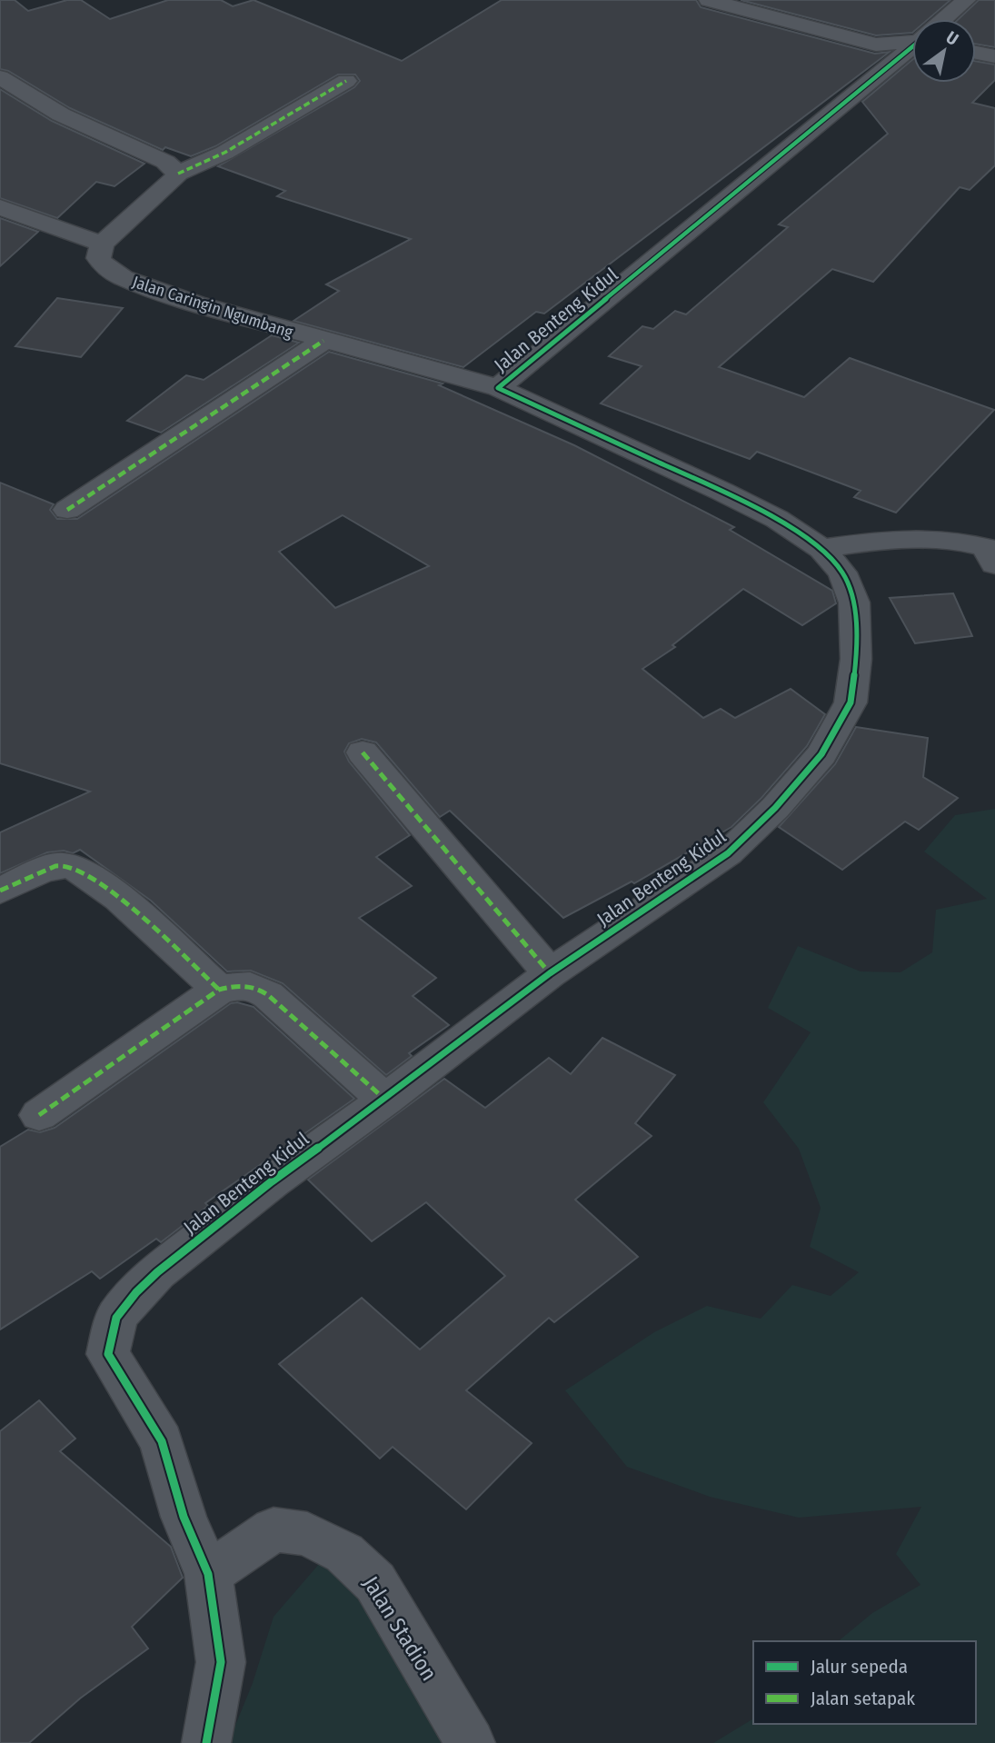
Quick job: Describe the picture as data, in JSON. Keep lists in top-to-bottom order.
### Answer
{
  "streets": {
    "street": ["Jalan Caringin Ngumbang", "Jalan Benteng Kidul", "Jalan Stadion"]
  },
  "crossings": [
    ["Jalan Caringin Ngumbang", "Jalan Benteng Kidul"],
    ["Jalan Benteng Kidul", "Jalan Stadion"]
  ],
  "legend": ["Jalur sepeda", "Jalan setapak"],
  "north": "top right"
}
